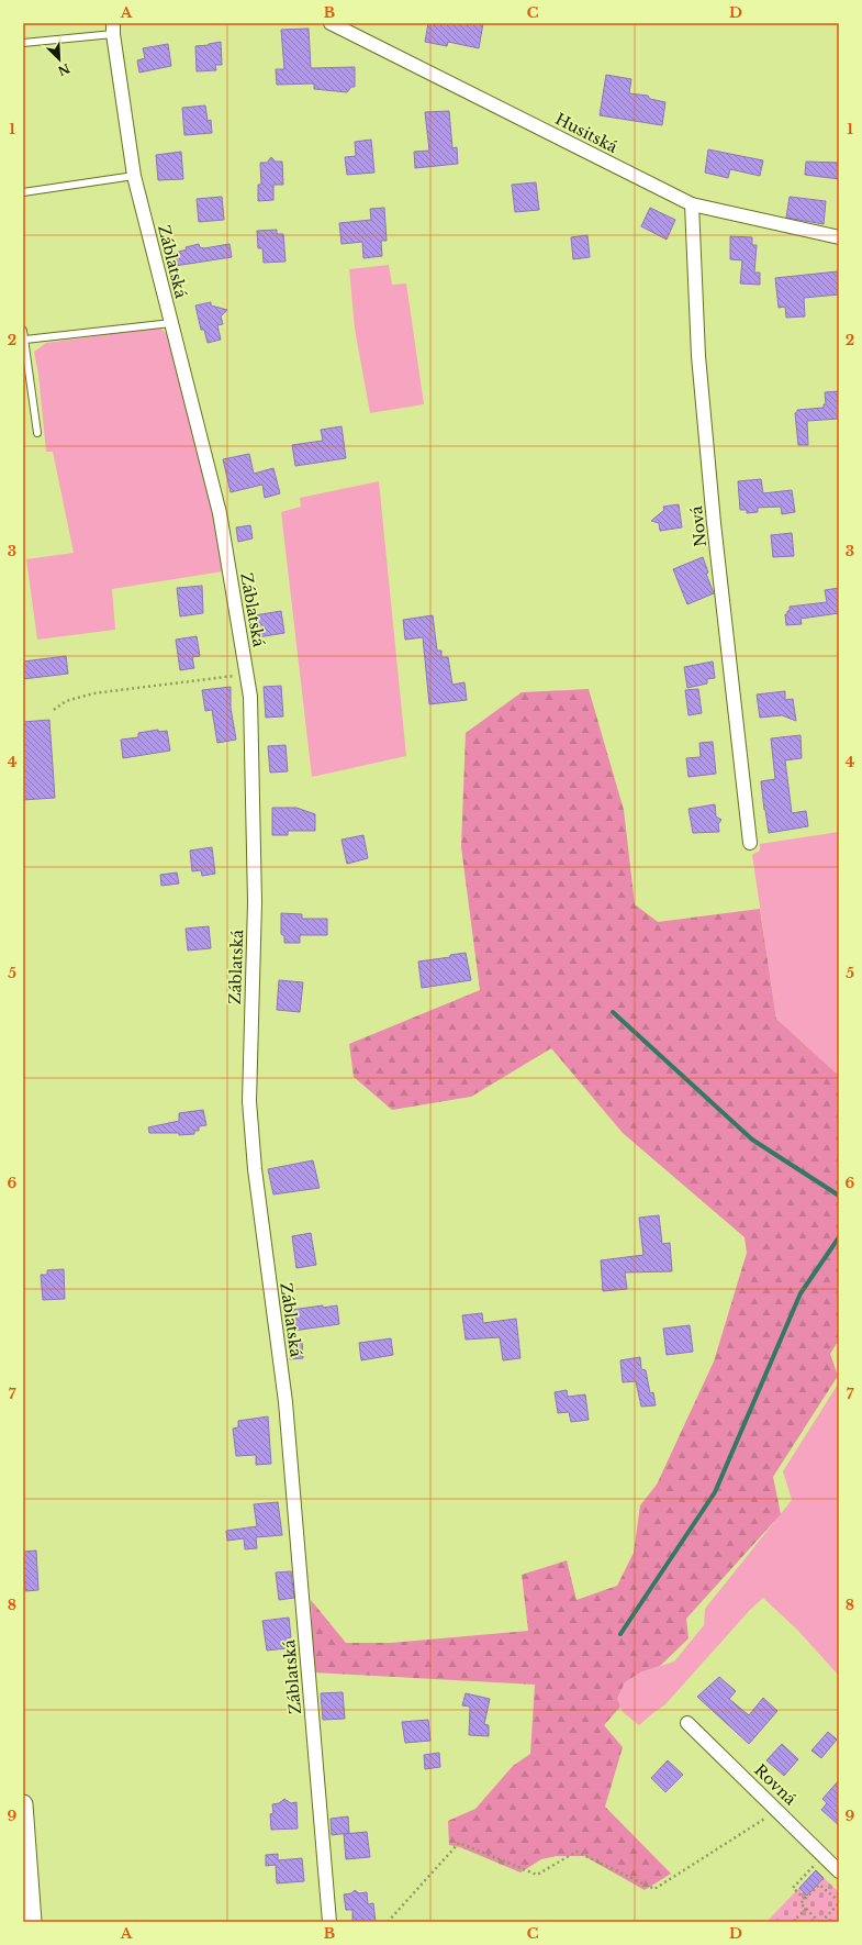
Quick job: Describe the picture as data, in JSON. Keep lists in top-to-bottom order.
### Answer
{
  "streets": {
    "street": [
      "Husitská",
      "Záblatská",
      "Nová",
      "Rovná"
    ]
  },
  "crossings": [
    ["Husitská", "Nová"]
  ],
  "north": "bottom right",
  "grid": {
    "columns": [
      "A",
      "B",
      "C",
      "D"
    ],
    "rows": [
      "1",
      "2",
      "3",
      "4",
      "5",
      "6",
      "7",
      "8",
      "9"
    ]
  }
}
